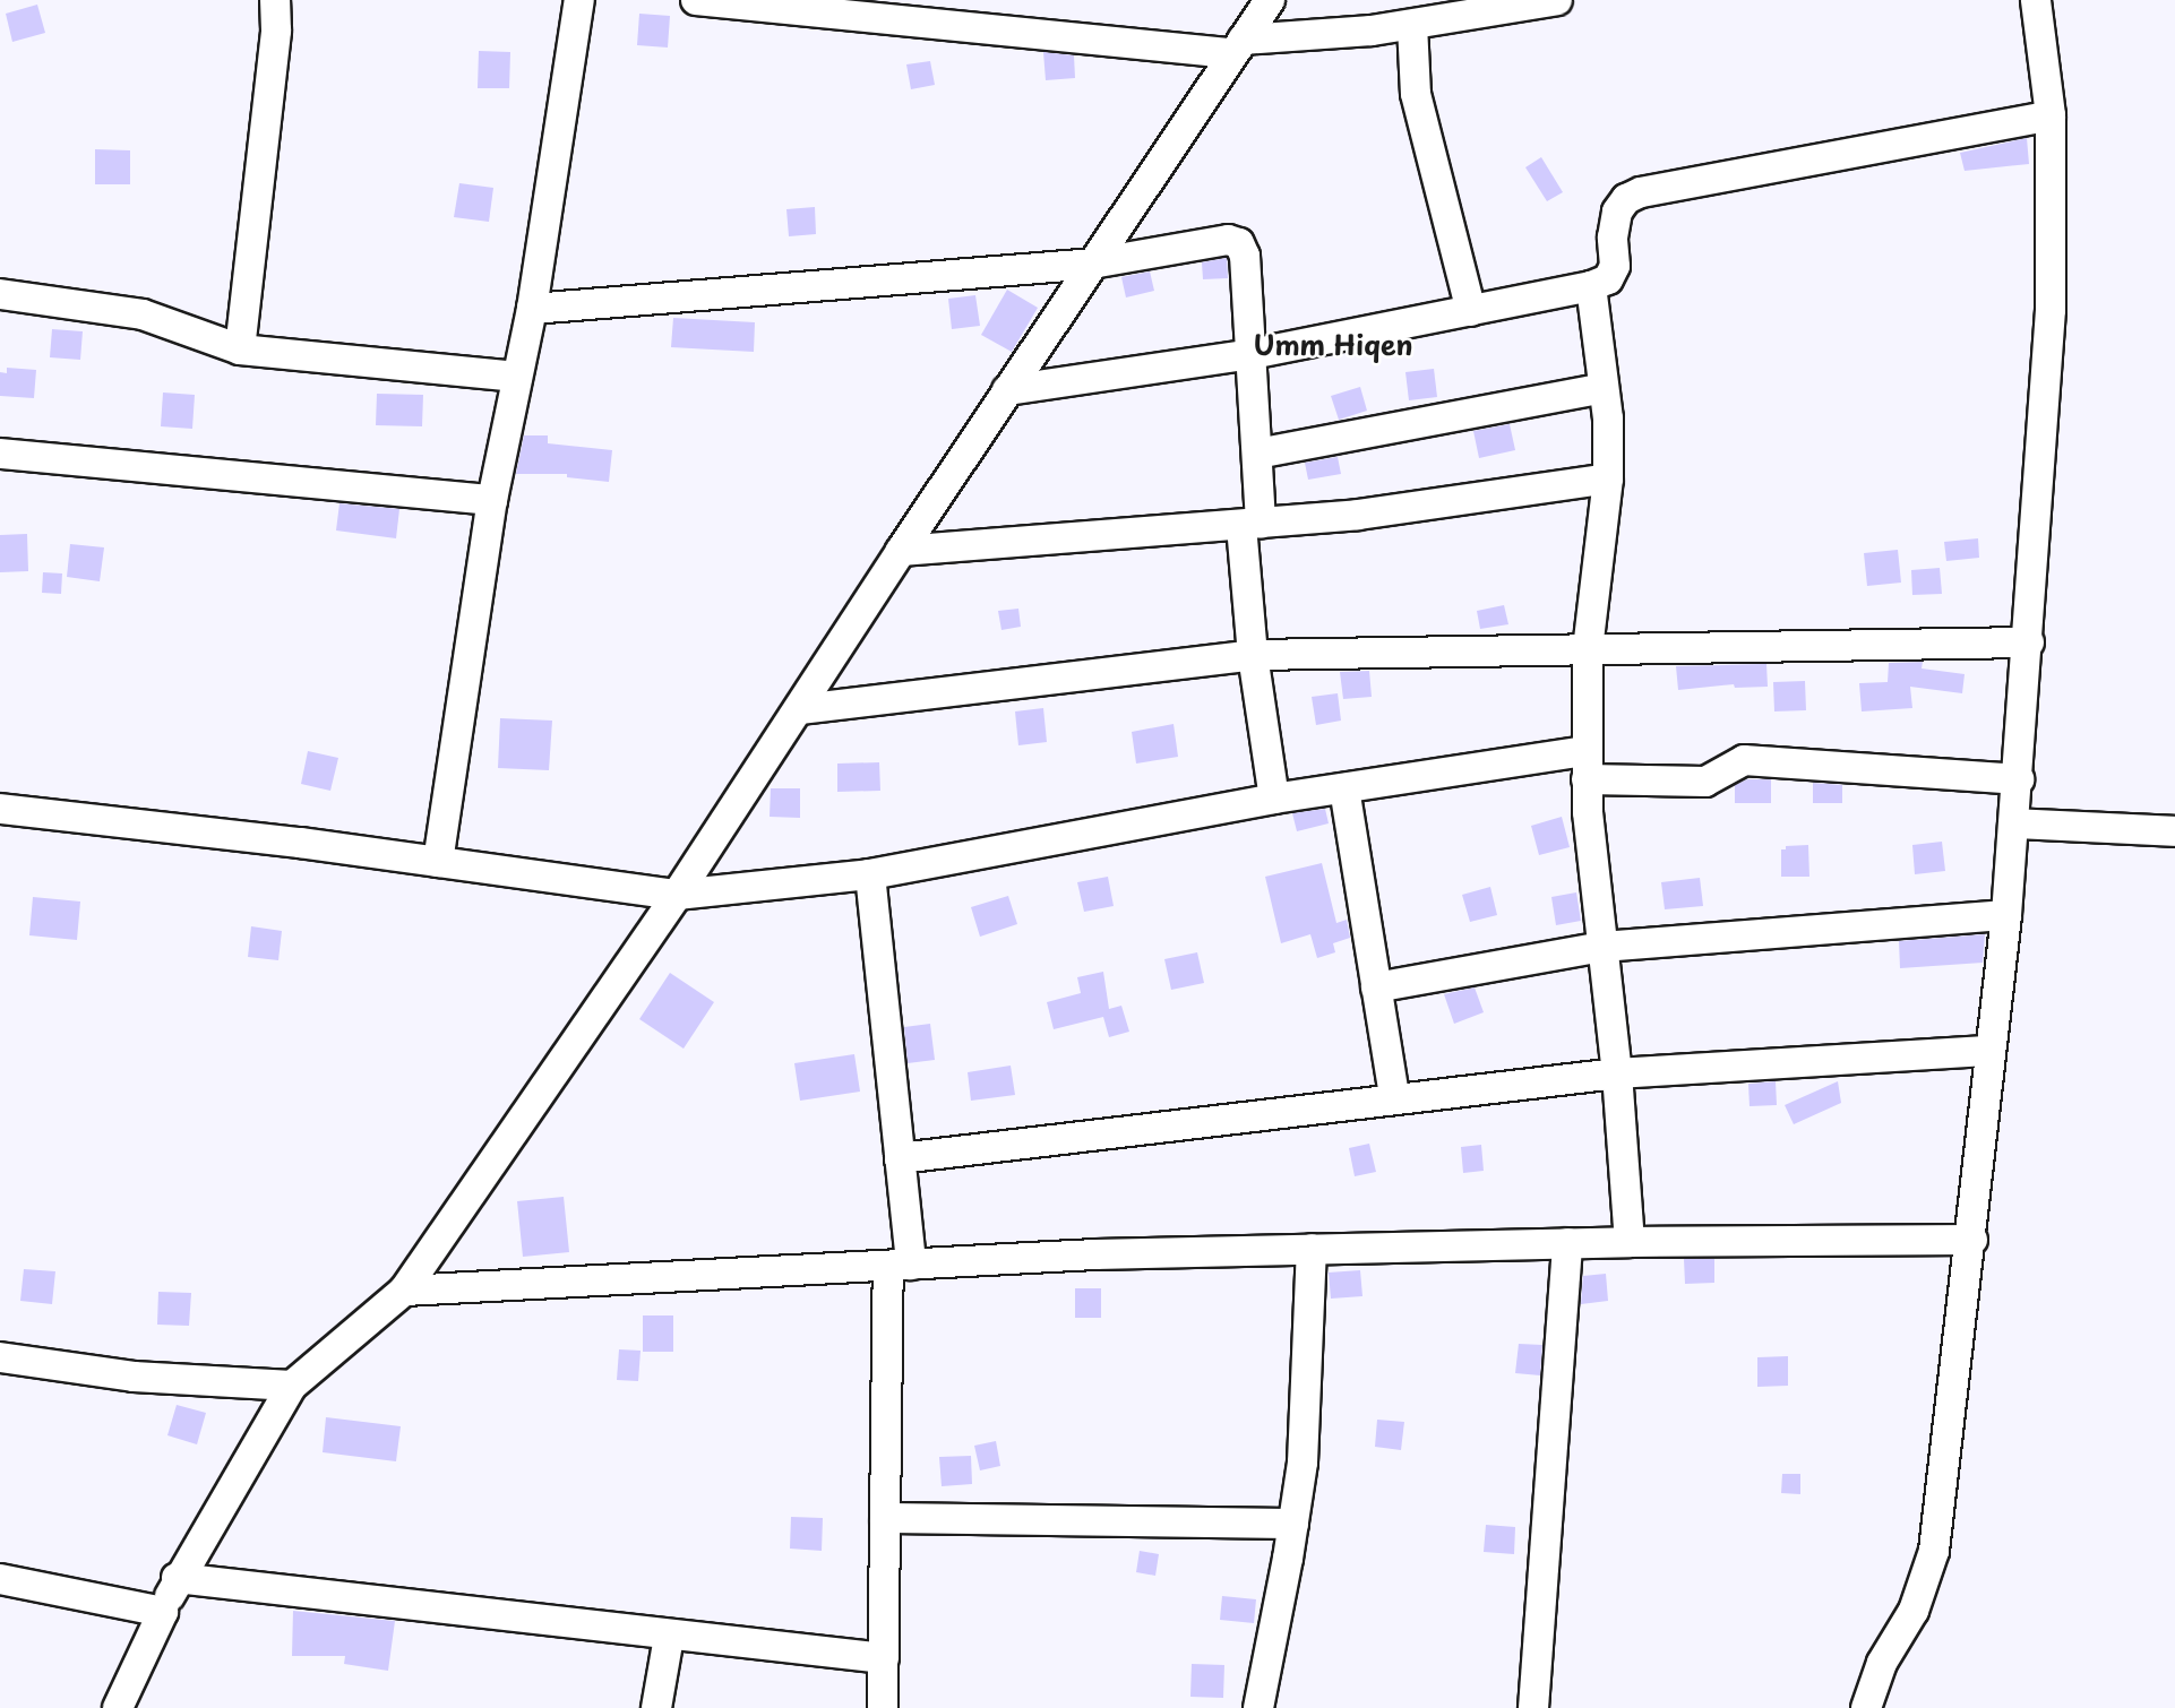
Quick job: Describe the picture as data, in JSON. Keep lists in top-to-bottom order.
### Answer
{
  "districts": ["Umm Hiqen"]
}
